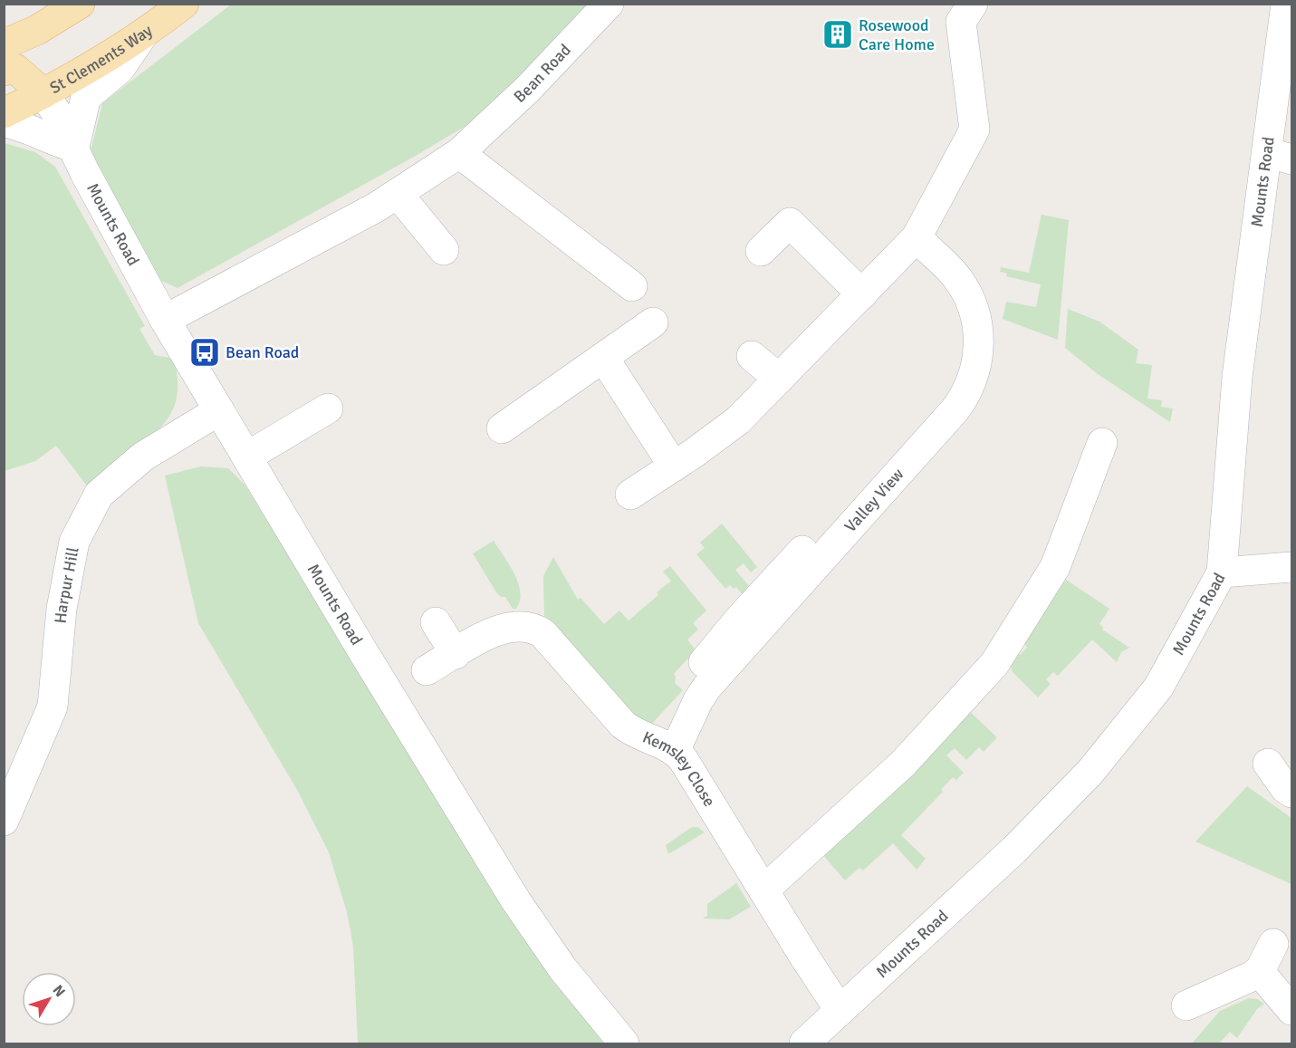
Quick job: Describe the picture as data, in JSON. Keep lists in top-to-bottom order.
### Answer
{
  "streets": {
    "main road": ["St Clements Way"],
    "street": [
      "Bean Road",
      "Mounts Road",
      "Valley View",
      "Harpur Hill",
      "Kemsley Close"
    ]
  },
  "crossings": [
    ["St Clements Way", "Mounts Road"],
    ["Bean Road", "Mounts Road"],
    ["Mounts Road", "Harpur Hill"],
    ["Mounts Road", "Kemsley Close"],
    ["Valley View", "Kemsley Close"]
  ],
  "places": {
    "building": ["Rosewood Care Home"],
    "bus stop": ["Bean Road"]
  },
  "north": "top right"
}
